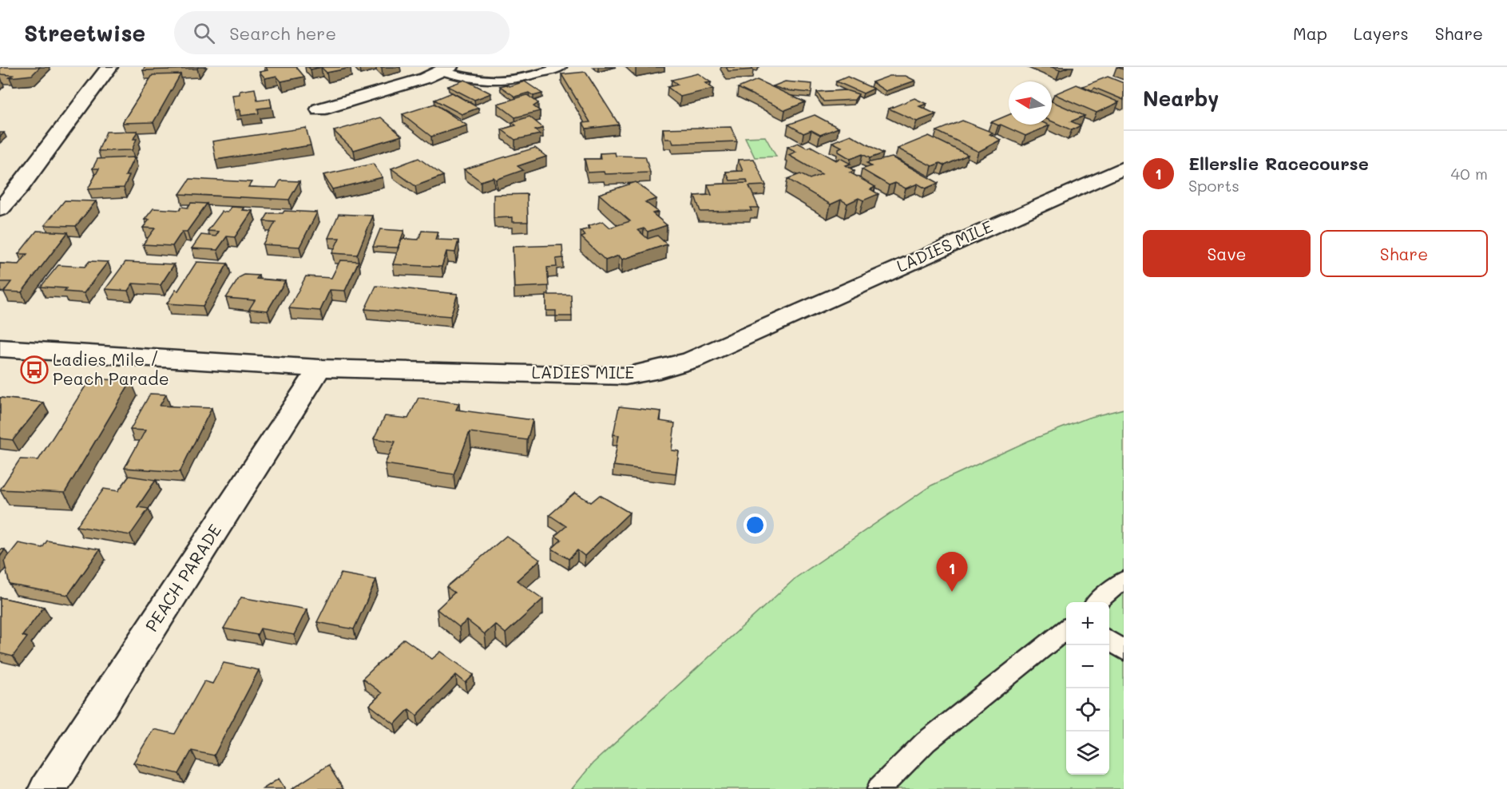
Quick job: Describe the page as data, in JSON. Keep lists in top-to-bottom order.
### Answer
{
  "streets": {
    "main road": ["LADIES MILE", "PEACH PARADE"]
  },
  "crossings": [
    ["LADIES MILE", "PEACH PARADE"]
  ],
  "places": {
    "bus stop": ["Ladies Mile / Peach Parade"]
  },
  "north": "left",
  "page": {
    "header": "Streetwise",
    "search": "Search here",
    "nav": ["Map", "Layers", "Share"],
    "heading": "Nearby",
    "list": [
      {
        "mark": "1",
        "name": "Ellerslie Racecourse",
        "note": "Sports",
        "value": "40 m"
      }
    ],
    "buttons": ["Save", "Share"],
    "pins": "1",
    "map_buttons": ["+", "−"]
  }
}
